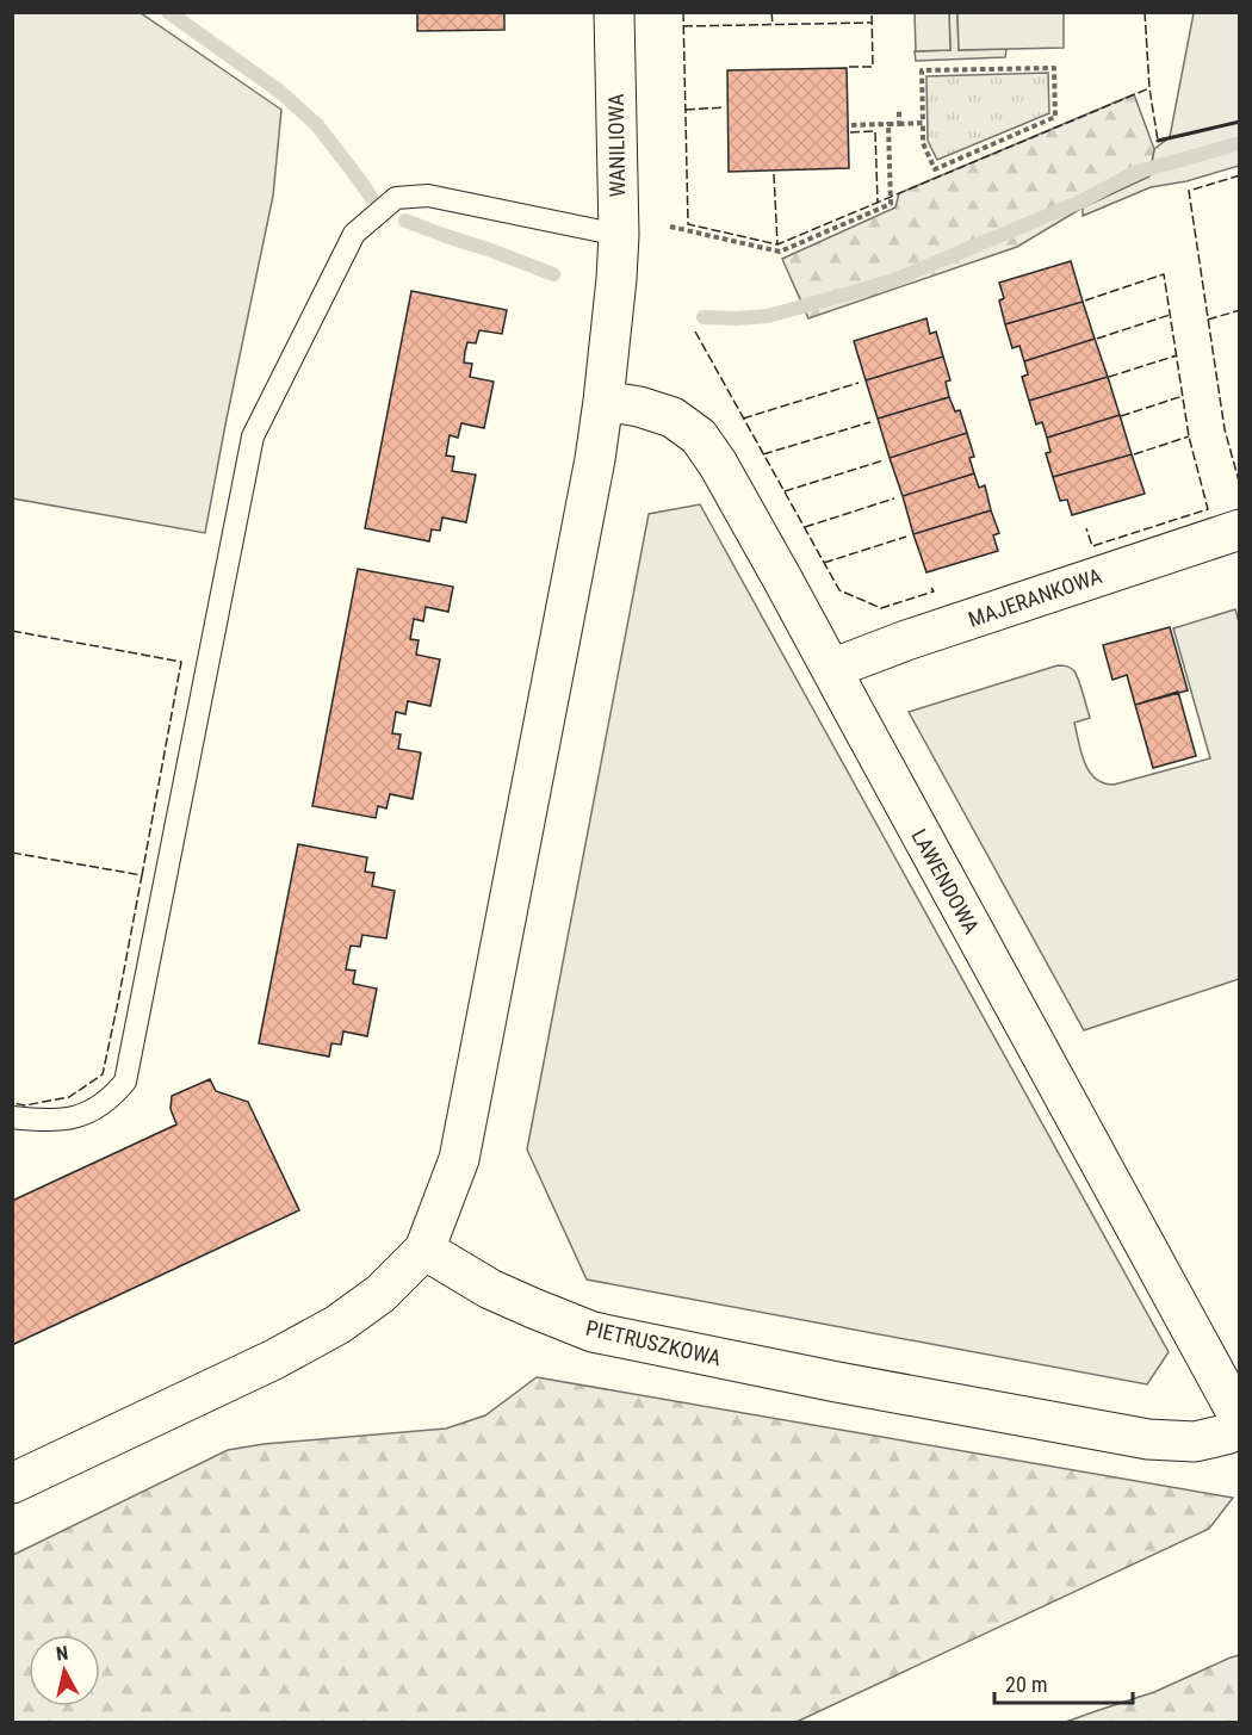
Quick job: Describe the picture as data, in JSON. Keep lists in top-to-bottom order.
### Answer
{
  "streets": {
    "street": [
      "WANILIOWA",
      "MAJERANKOWA",
      "LAWENDOWA",
      "PIETRUSZKOWA"
    ]
  },
  "crossings": [
    ["WANILIOWA", "LAWENDOWA"],
    ["WANILIOWA", "PIETRUSZKOWA"],
    ["MAJERANKOWA", "LAWENDOWA"]
  ],
  "scale_bar": "20 m",
  "north": "top"
}
